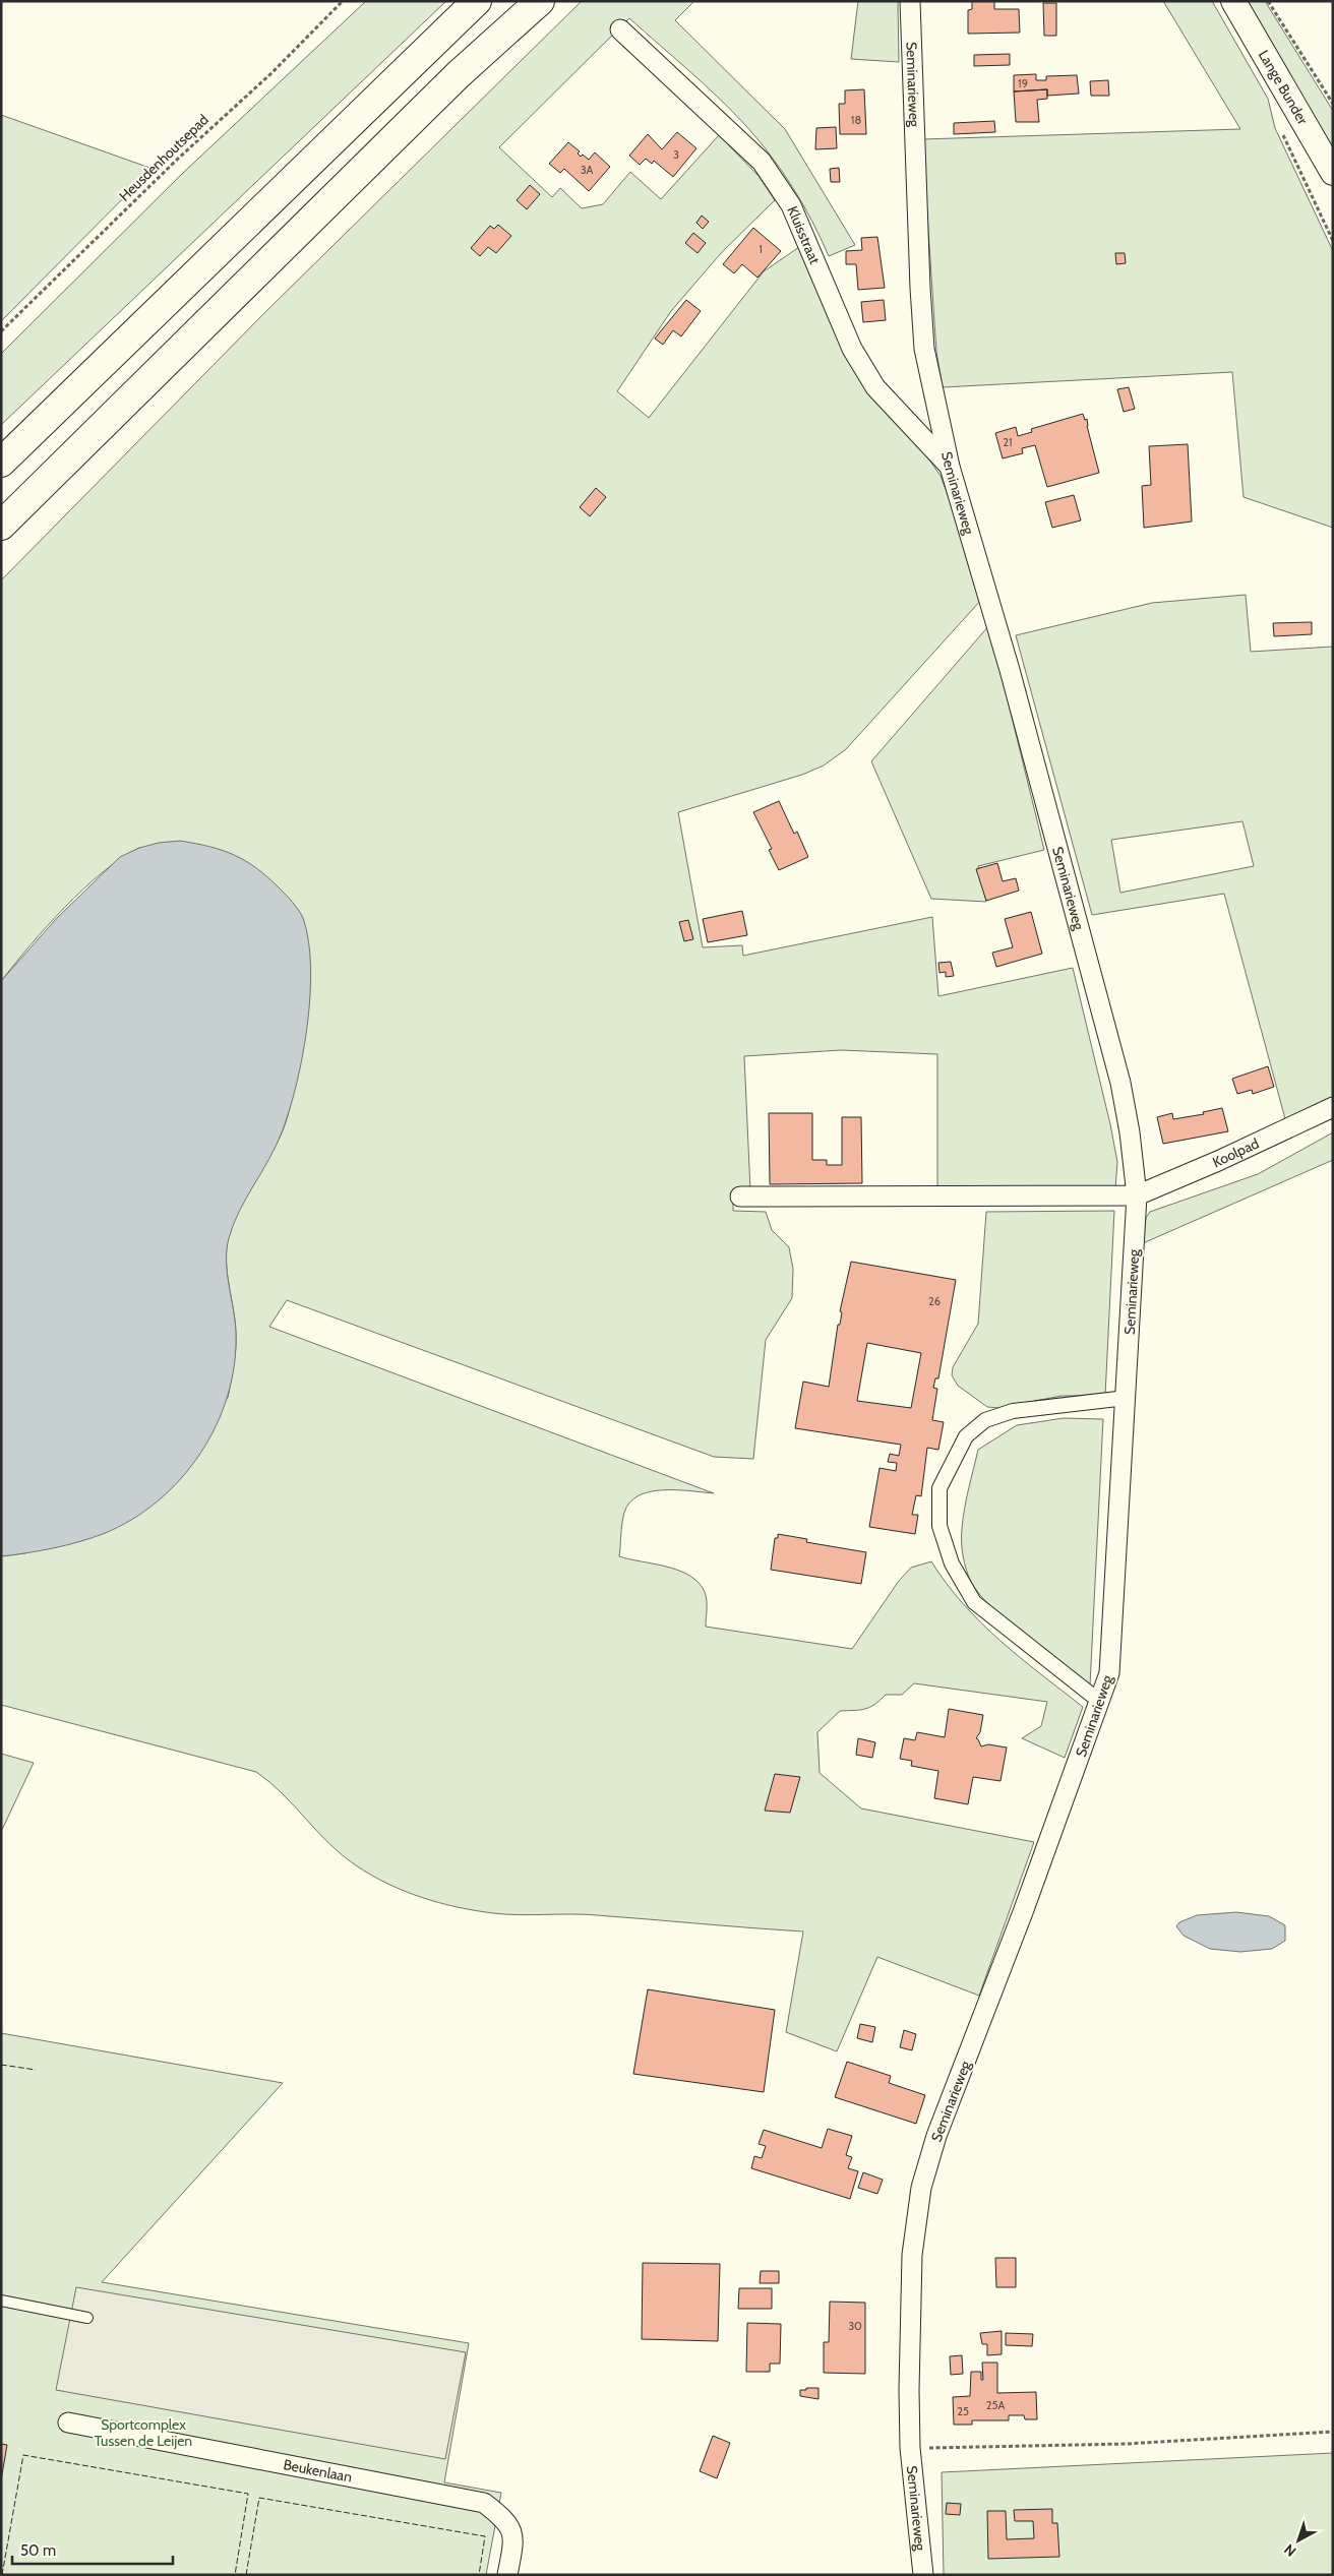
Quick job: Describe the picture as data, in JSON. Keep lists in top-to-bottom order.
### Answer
{
  "streets": {
    "street": [
      "Seminarieweg",
      "Lange Bunder",
      "Kluisstraat",
      "Koolpad",
      "Beukenlaan"
    ],
    "path": ["Heusdenhoutsepad"]
  },
  "crossings": [
    ["Seminarieweg", "Kluisstraat"],
    ["Seminarieweg", "Koolpad"]
  ],
  "parks": ["Sportcomplex Tussen de Leijen"],
  "house_numbers": [
    "19",
    "18",
    "3",
    "3A",
    "1",
    "21",
    "26",
    "30",
    "25A",
    "25"
  ],
  "scale_bar": "50 m",
  "north": "bottom left"
}
